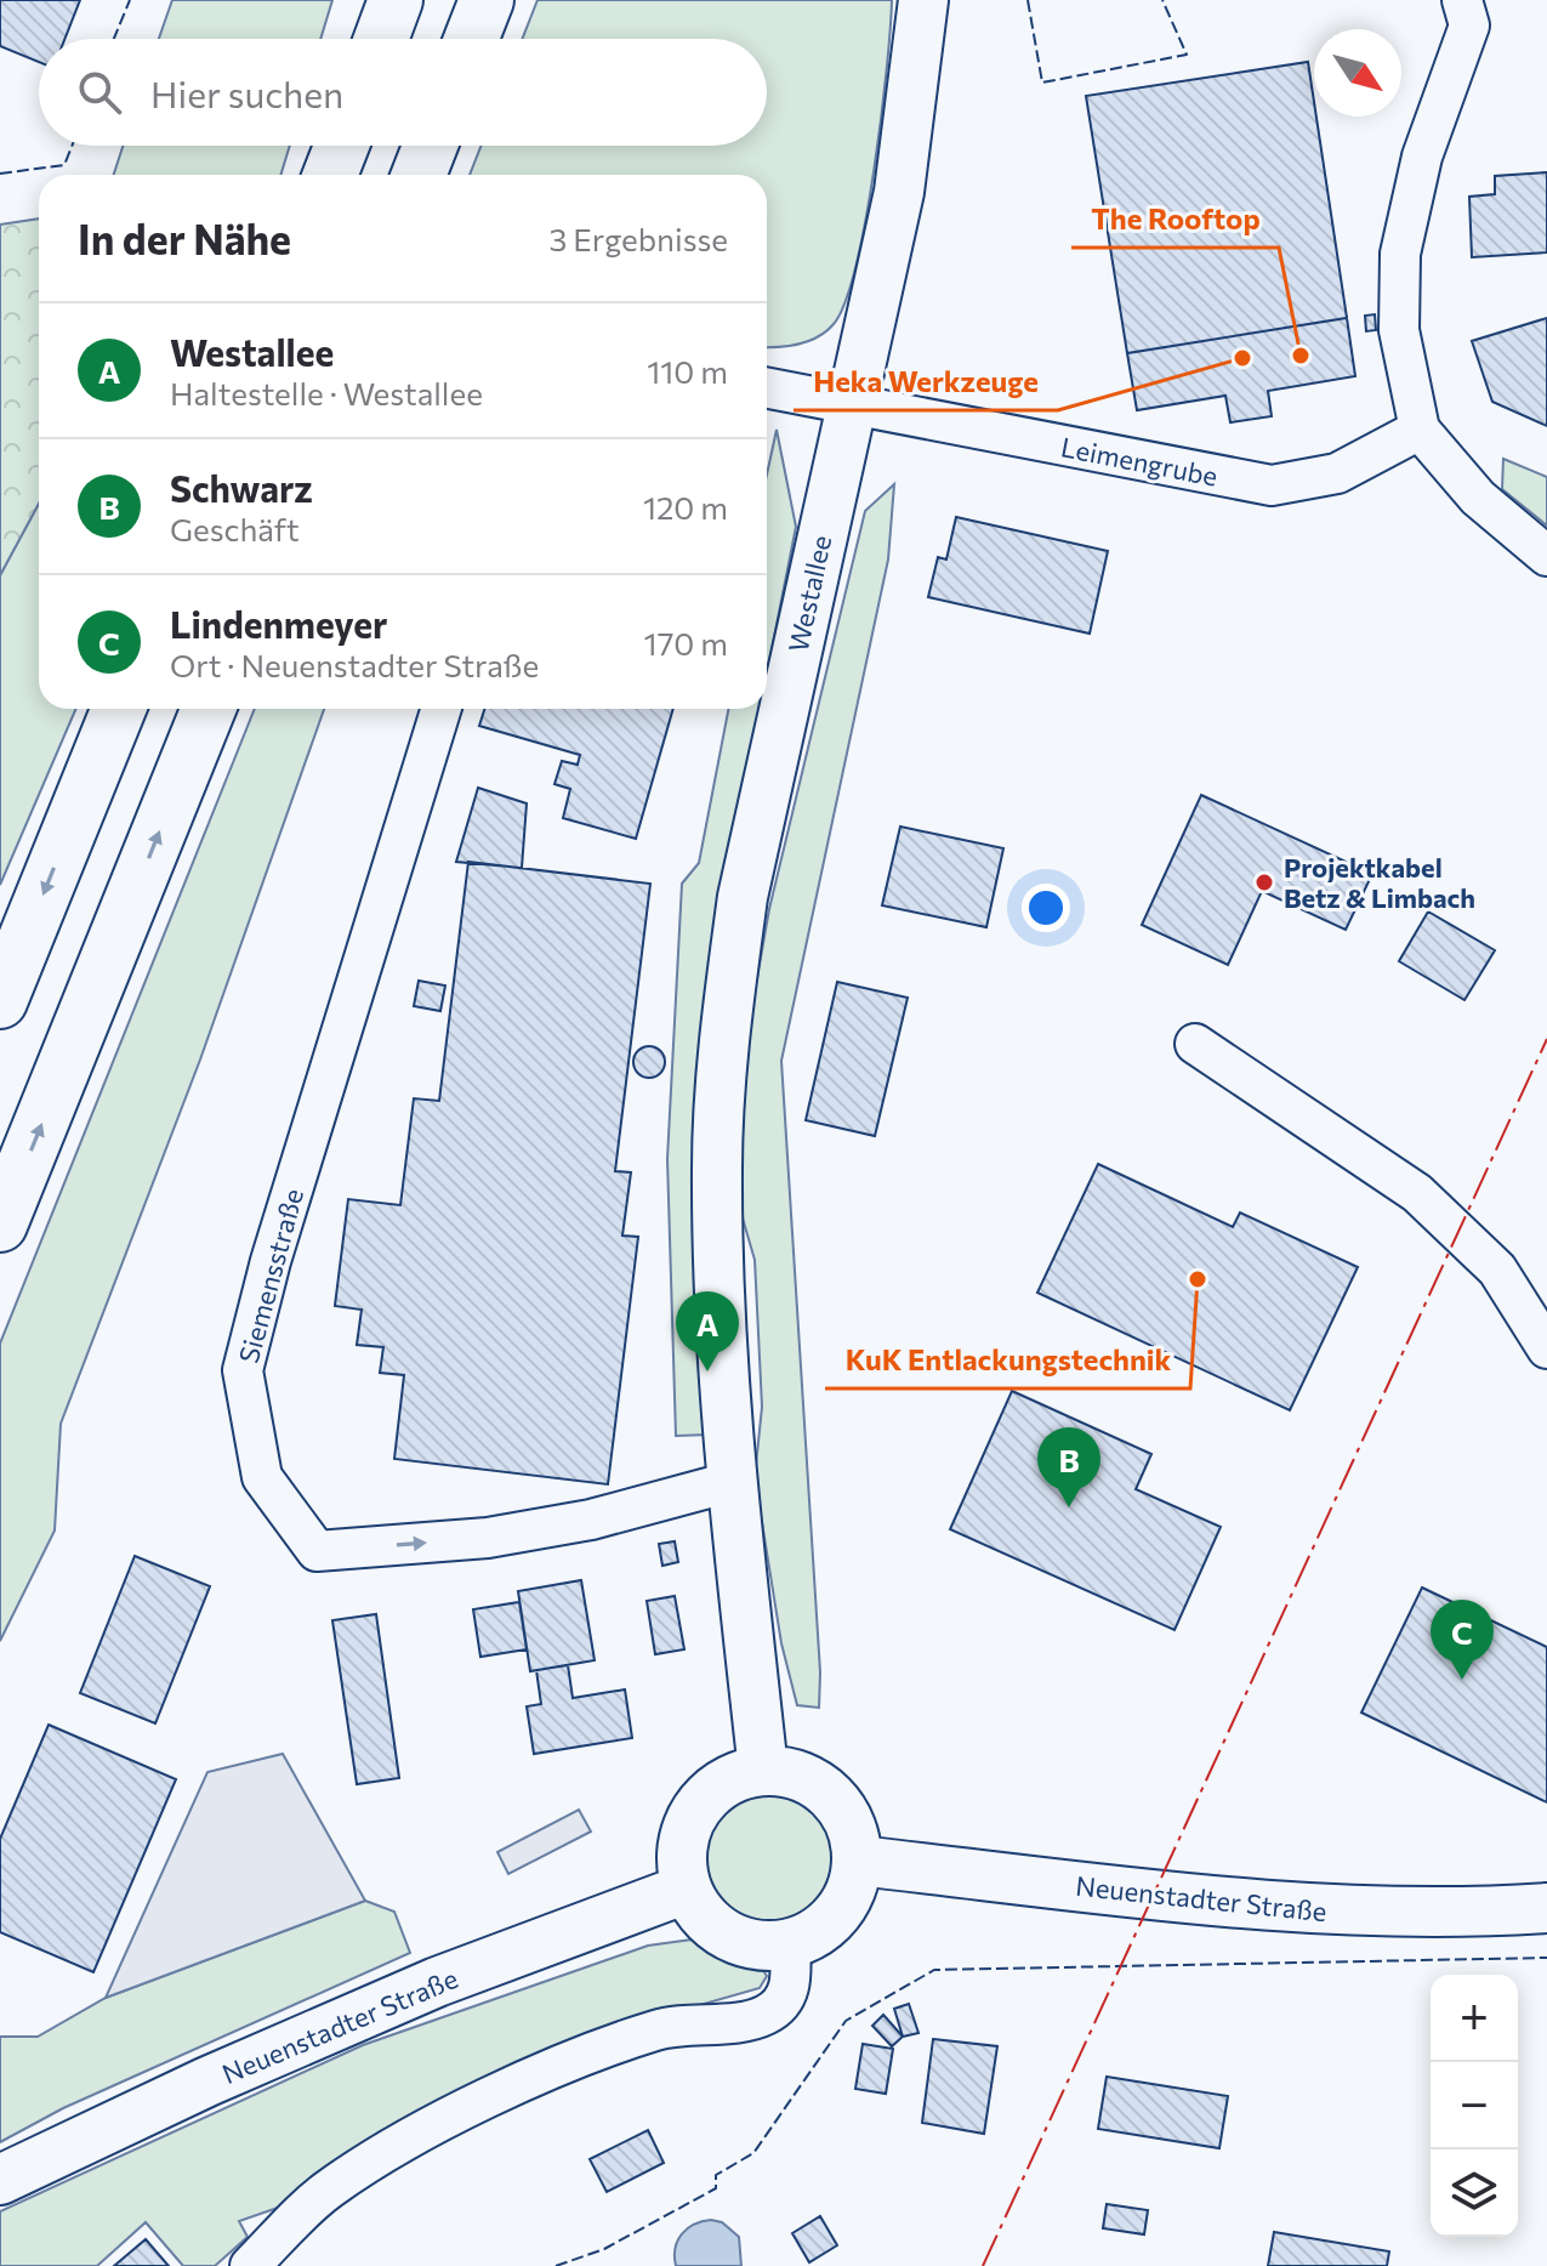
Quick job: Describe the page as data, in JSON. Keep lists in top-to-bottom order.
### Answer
{
  "streets": {
    "main road": ["Westallee", "Neuenstadter Straße"],
    "street": ["Leimengrube", "Siemensstraße"]
  },
  "crossings": [
    ["Leimengrube", "Westallee"],
    ["Westallee", "Siemensstraße"],
    ["Westallee", "Neuenstadter Straße"]
  ],
  "places": [
    "The Rooftop",
    "Heka Werkzeuge",
    "Projektkabel Betz & Limbach",
    "KuK Entlackungstechnik"
  ],
  "north": "bottom right",
  "page": {
    "search": "Hier suchen",
    "heading": ["In der Nähe", "3 Ergebnisse"],
    "list": [
      {
        "mark": "A",
        "name": "Westallee",
        "note": "Haltestelle · Westallee",
        "value": "110 m"
      },
      {
        "mark": "B",
        "name": "Schwarz",
        "note": "Geschäft",
        "value": "120 m"
      },
      {
        "mark": "C",
        "name": "Lindenmeyer",
        "note": "Ort · Neuenstadter Straße",
        "value": "170 m"
      }
    ],
    "pins": ["A", "B", "C"],
    "map_buttons": ["+", "−"]
  }
}
